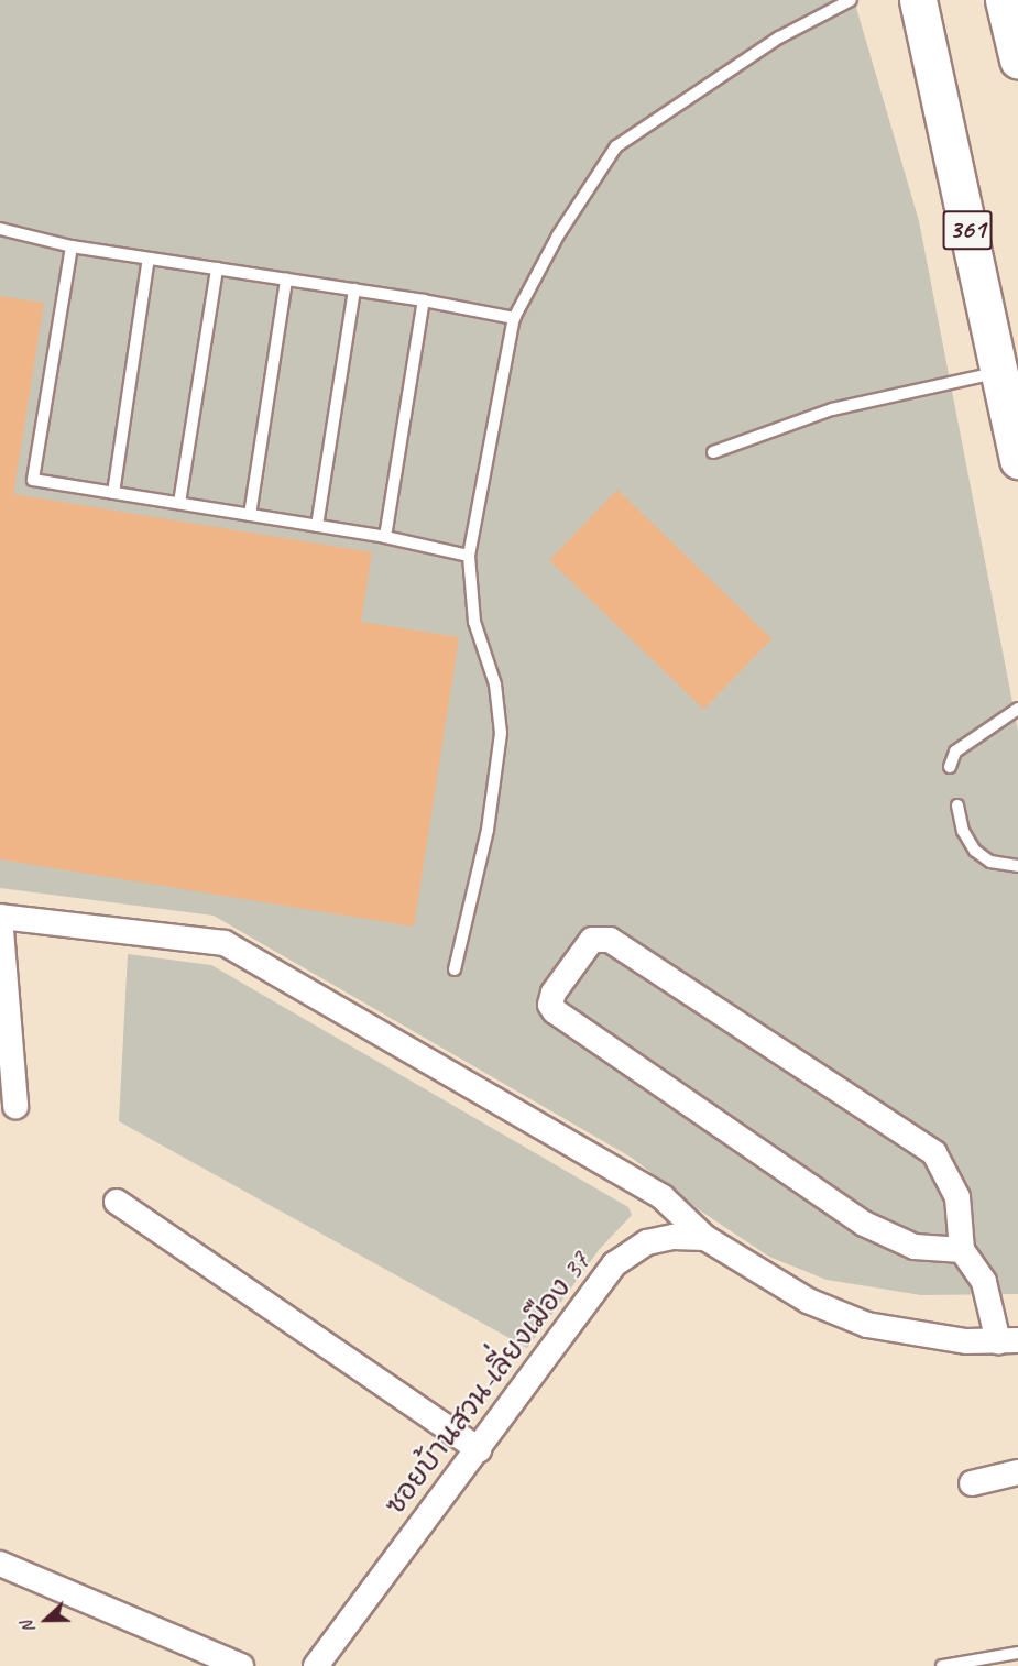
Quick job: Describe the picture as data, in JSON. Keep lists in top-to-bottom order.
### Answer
{
  "streets": {
    "highway": ["361"],
    "street": ["ซอยบ้านสวน-เลี่ยงเมือง 37"]
  },
  "north": "left"
}
